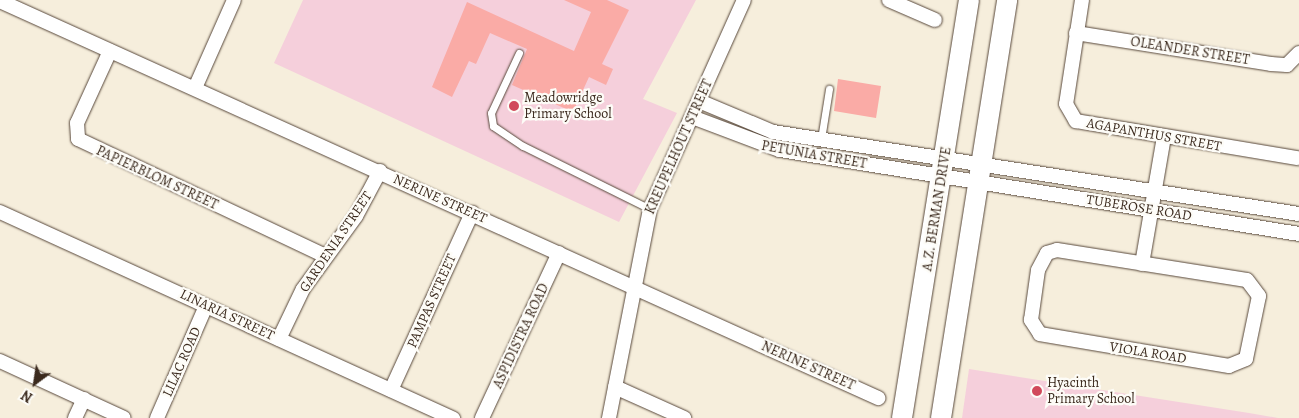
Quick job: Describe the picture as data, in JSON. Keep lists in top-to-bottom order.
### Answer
{
  "streets": {
    "main road": ["A.Z. BERMAN DRIVE"],
    "street": [
      "OLEANDER STREET",
      "AGAPANTHUS STREET",
      "KREUPELHOUT STREET",
      "PETUNIA STREET",
      "PAPIERBLOM STREET",
      "NERINE STREET",
      "TUBEROSE ROAD",
      "GARDENIA STREET",
      "PAMPAS STREET",
      "LINARIA STREET",
      "ASPIDISTRA ROAD",
      "VIOLA ROAD",
      "LILAC ROAD"
    ]
  },
  "crossings": [
    ["OLEANDER STREET", "AGAPANTHUS STREET"],
    ["KREUPELHOUT STREET", "PETUNIA STREET"],
    ["KREUPELHOUT STREET", "NERINE STREET"],
    ["PETUNIA STREET", "TUBEROSE ROAD"],
    ["PETUNIA STREET", "A.Z. BERMAN DRIVE"],
    ["PAPIERBLOM STREET", "NERINE STREET"],
    ["PAPIERBLOM STREET", "GARDENIA STREET"],
    ["NERINE STREET", "GARDENIA STREET"],
    ["NERINE STREET", "PAMPAS STREET"],
    ["NERINE STREET", "ASPIDISTRA ROAD"],
    ["TUBEROSE ROAD", "A.Z. BERMAN DRIVE"],
    ["GARDENIA STREET", "LINARIA STREET"],
    ["PAMPAS STREET", "LINARIA STREET"],
    ["LINARIA STREET", "LILAC ROAD"]
  ],
  "places": ["Meadowridge Primary School", "Hyacinth Primary School"],
  "north": "bottom left"
}
